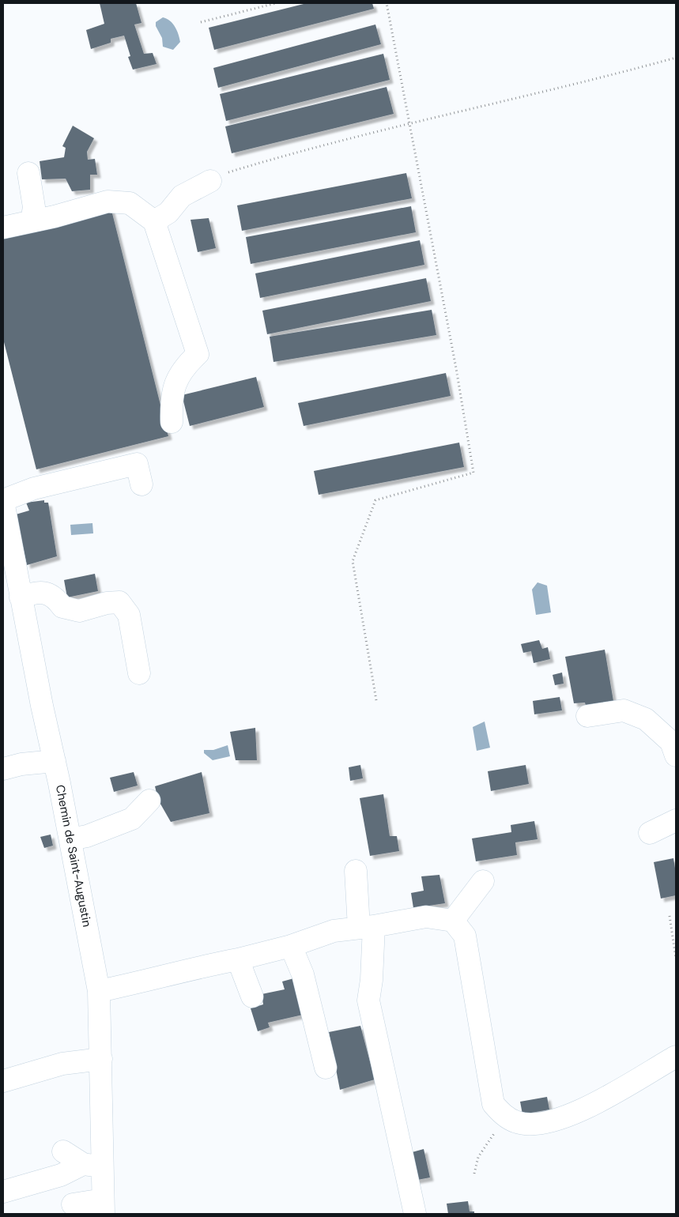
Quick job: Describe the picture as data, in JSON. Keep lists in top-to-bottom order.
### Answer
{
  "streets": {
    "street": ["Chemin de Saint-Augustin"]
  }
}
